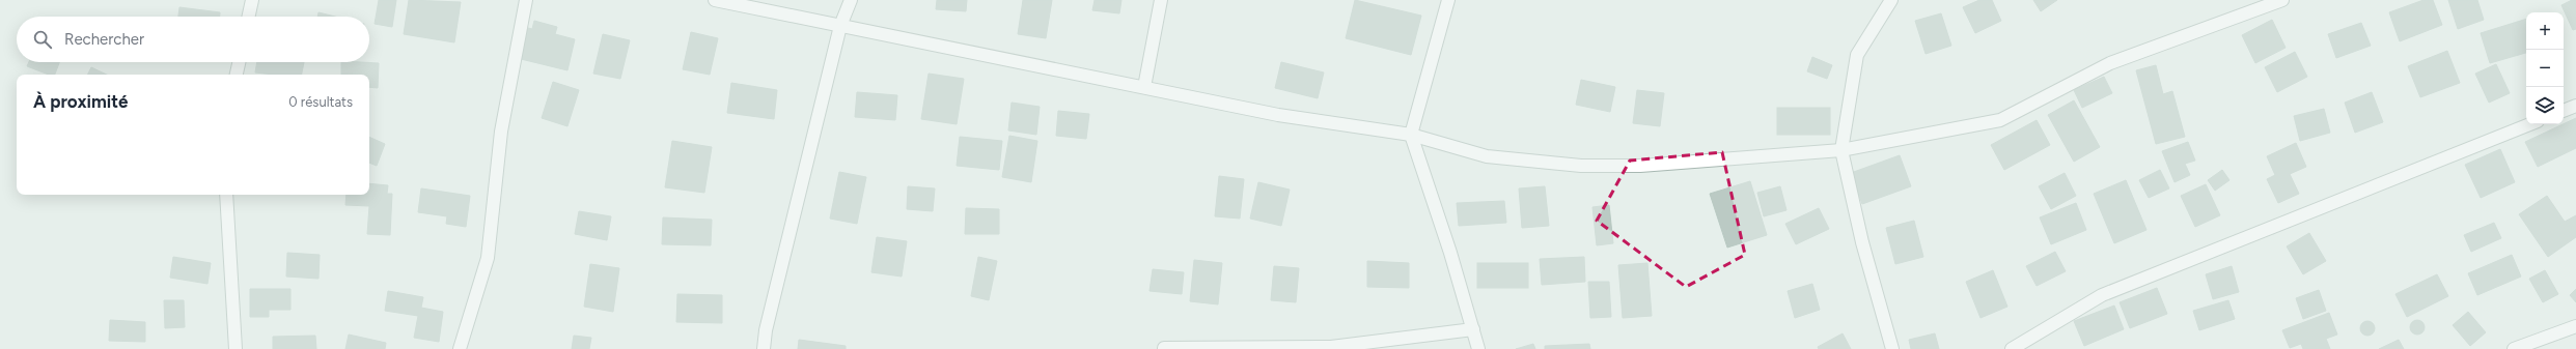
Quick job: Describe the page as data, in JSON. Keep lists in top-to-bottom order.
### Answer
{
  "page": {
    "map_buttons": ["+", "−"],
    "search": "Rechercher",
    "heading": ["À proximité", "0 résultats"]
  }
}
